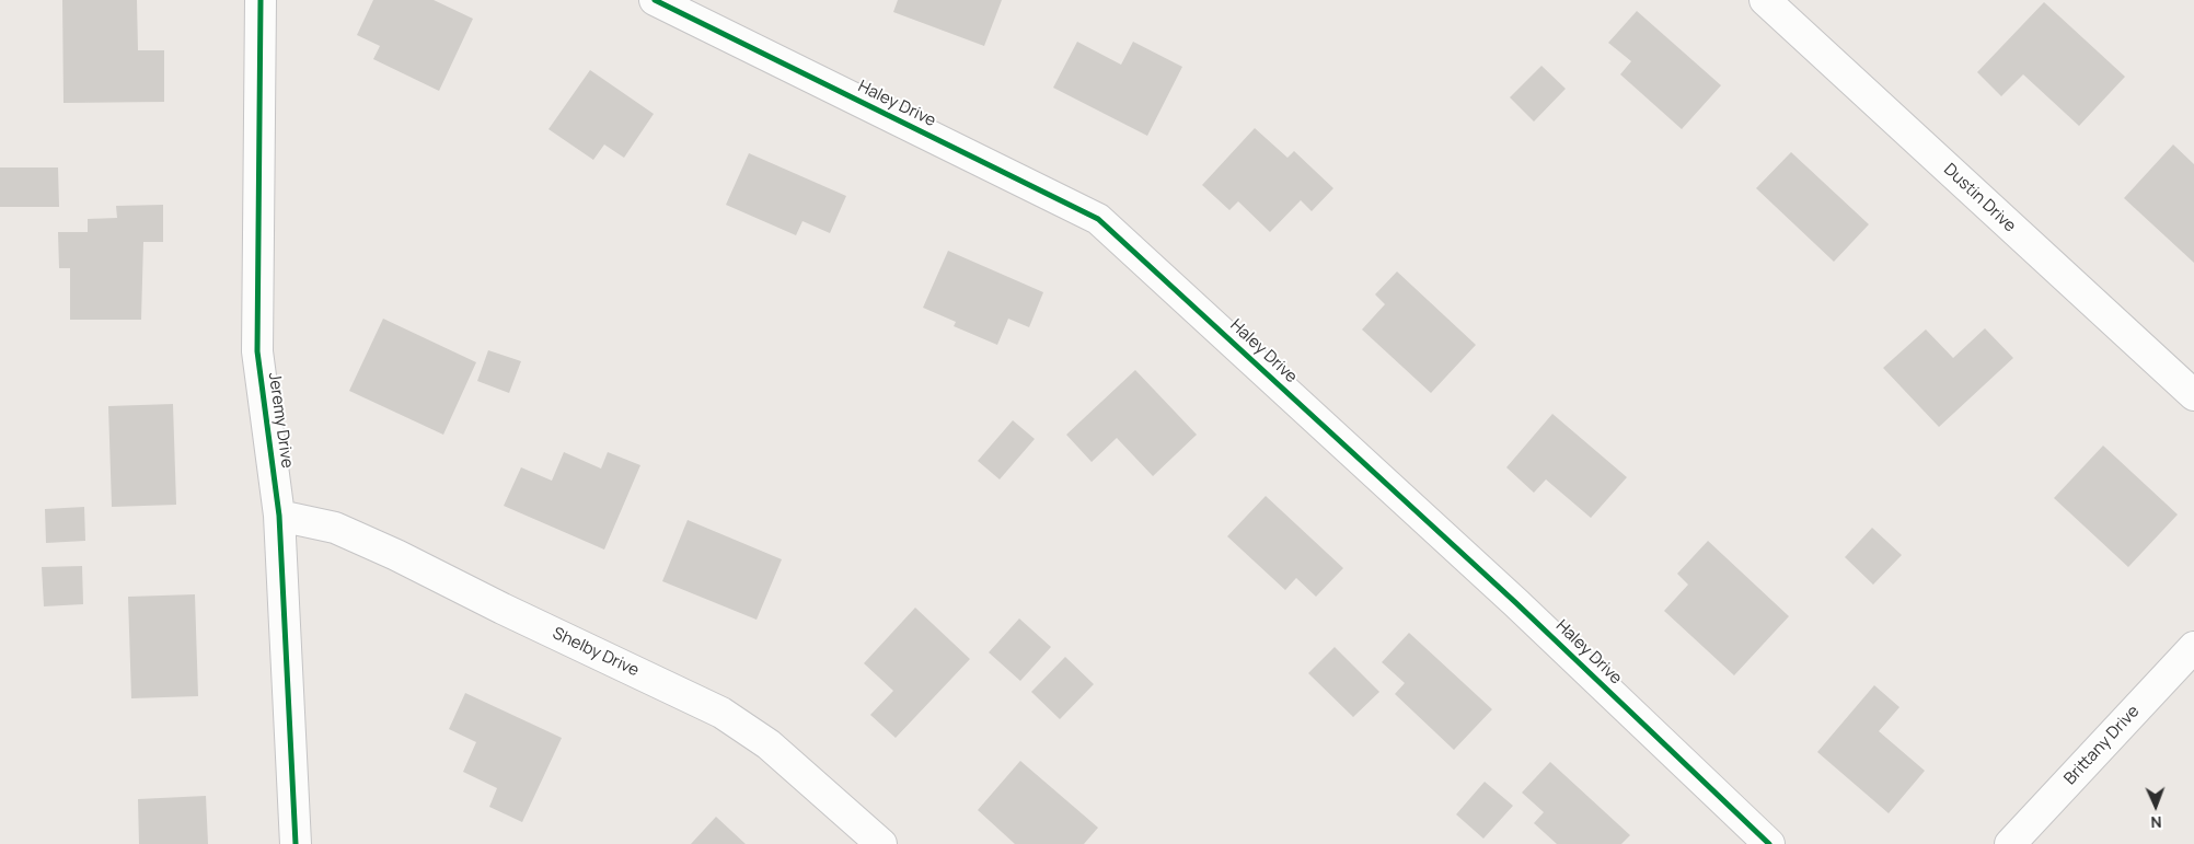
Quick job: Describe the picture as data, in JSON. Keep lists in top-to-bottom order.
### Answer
{
  "streets": {
    "street": [
      "Haley Drive",
      "Dustin Drive",
      "Jeremy Drive",
      "Shelby Drive",
      "Brittany Drive"
    ]
  },
  "crossings": [
    ["Jeremy Drive", "Shelby Drive"]
  ],
  "north": "bottom"
}
